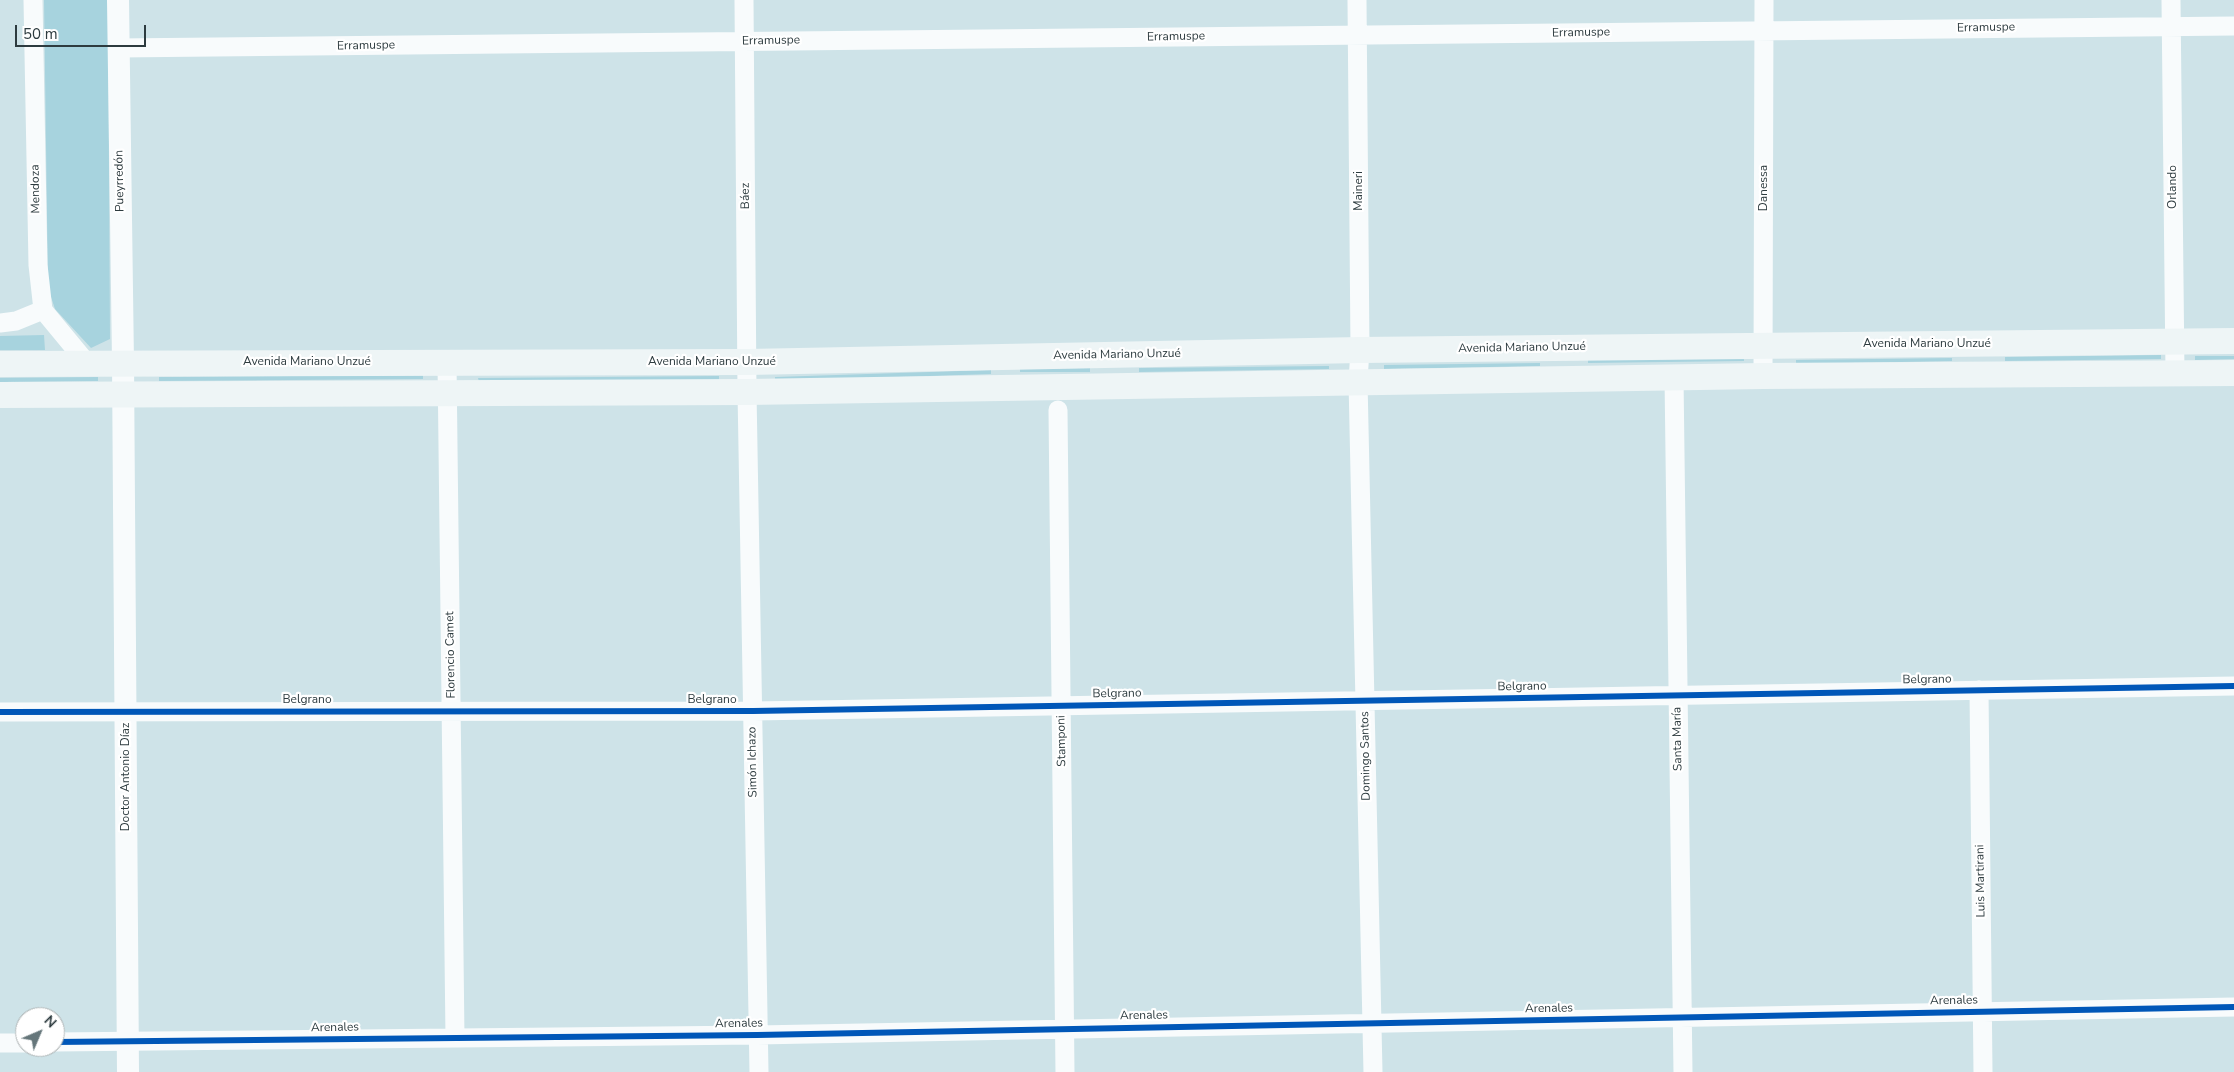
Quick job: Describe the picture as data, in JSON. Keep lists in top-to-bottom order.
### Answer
{
  "streets": {
    "main road": ["Avenida Mariano Unzué"],
    "street": [
      "Erramuspe",
      "Pueyrredón",
      "Orlando",
      "Danessa",
      "Mendoza",
      "Maineri",
      "Báez",
      "Florencio Camet",
      "Belgrano",
      "Santa María",
      "Stamponi",
      "Domingo Santos",
      "Simón Ichazo",
      "Doctor Antonio Díaz",
      "Luis Martirani",
      "Arenales"
    ]
  },
  "crossings": [
    ["Erramuspe", "Pueyrredón"],
    ["Erramuspe", "Orlando"],
    ["Erramuspe", "Danessa"],
    ["Erramuspe", "Maineri"],
    ["Erramuspe", "Báez"],
    ["Pueyrredón", "Avenida Mariano Unzué"],
    ["Pueyrredón", "Doctor Antonio Díaz"],
    ["Orlando", "Avenida Mariano Unzué"],
    ["Danessa", "Avenida Mariano Unzué"],
    ["Maineri", "Avenida Mariano Unzué"],
    ["Maineri", "Domingo Santos"],
    ["Báez", "Avenida Mariano Unzué"],
    ["Báez", "Simón Ichazo"],
    ["Avenida Mariano Unzué", "Florencio Camet"],
    ["Avenida Mariano Unzué", "Doctor Antonio Díaz"],
    ["Florencio Camet", "Belgrano"],
    ["Florencio Camet", "Arenales"],
    ["Belgrano", "Santa María"],
    ["Belgrano", "Stamponi"],
    ["Belgrano", "Domingo Santos"],
    ["Belgrano", "Simón Ichazo"],
    ["Belgrano", "Doctor Antonio Díaz"],
    ["Belgrano", "Luis Martirani"],
    ["Santa María", "Arenales"],
    ["Stamponi", "Arenales"],
    ["Domingo Santos", "Arenales"],
    ["Simón Ichazo", "Arenales"],
    ["Doctor Antonio Díaz", "Arenales"],
    ["Luis Martirani", "Arenales"]
  ],
  "scale_bar": "50 m",
  "north": "top right"
}
